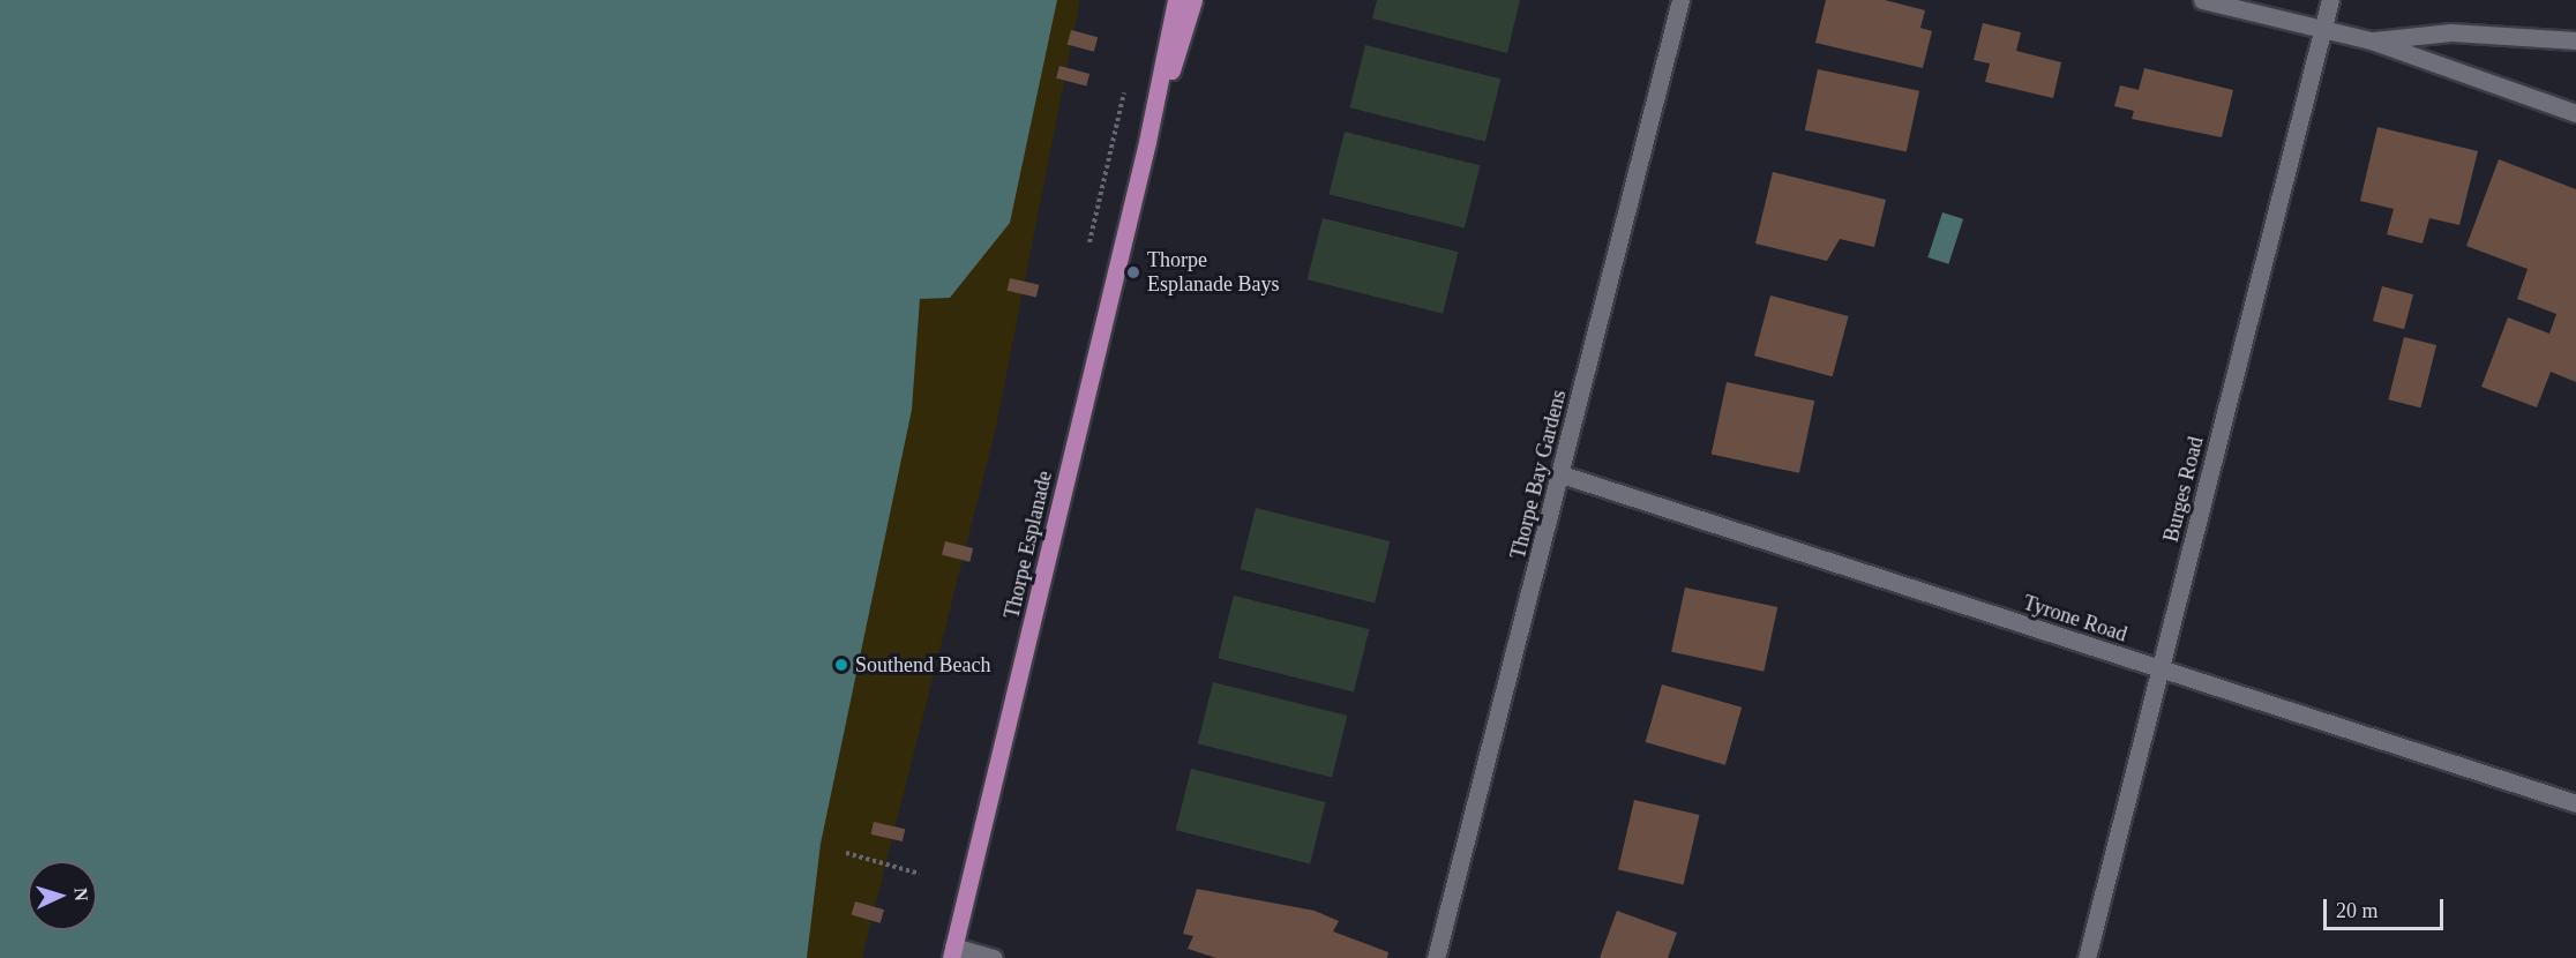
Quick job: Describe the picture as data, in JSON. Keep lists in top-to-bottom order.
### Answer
{
  "streets": {
    "main road": ["Thorpe Esplanade"],
    "street": ["Thorpe Bay Gardens", "Burges Road", "Tyrone Road"]
  },
  "crossings": [
    ["Thorpe Bay Gardens", "Tyrone Road"],
    ["Burges Road", "Tyrone Road"]
  ],
  "places": ["Thorpe Esplanade Bays", "Southend Beach"],
  "scale_bar": "20 m",
  "north": "right"
}
